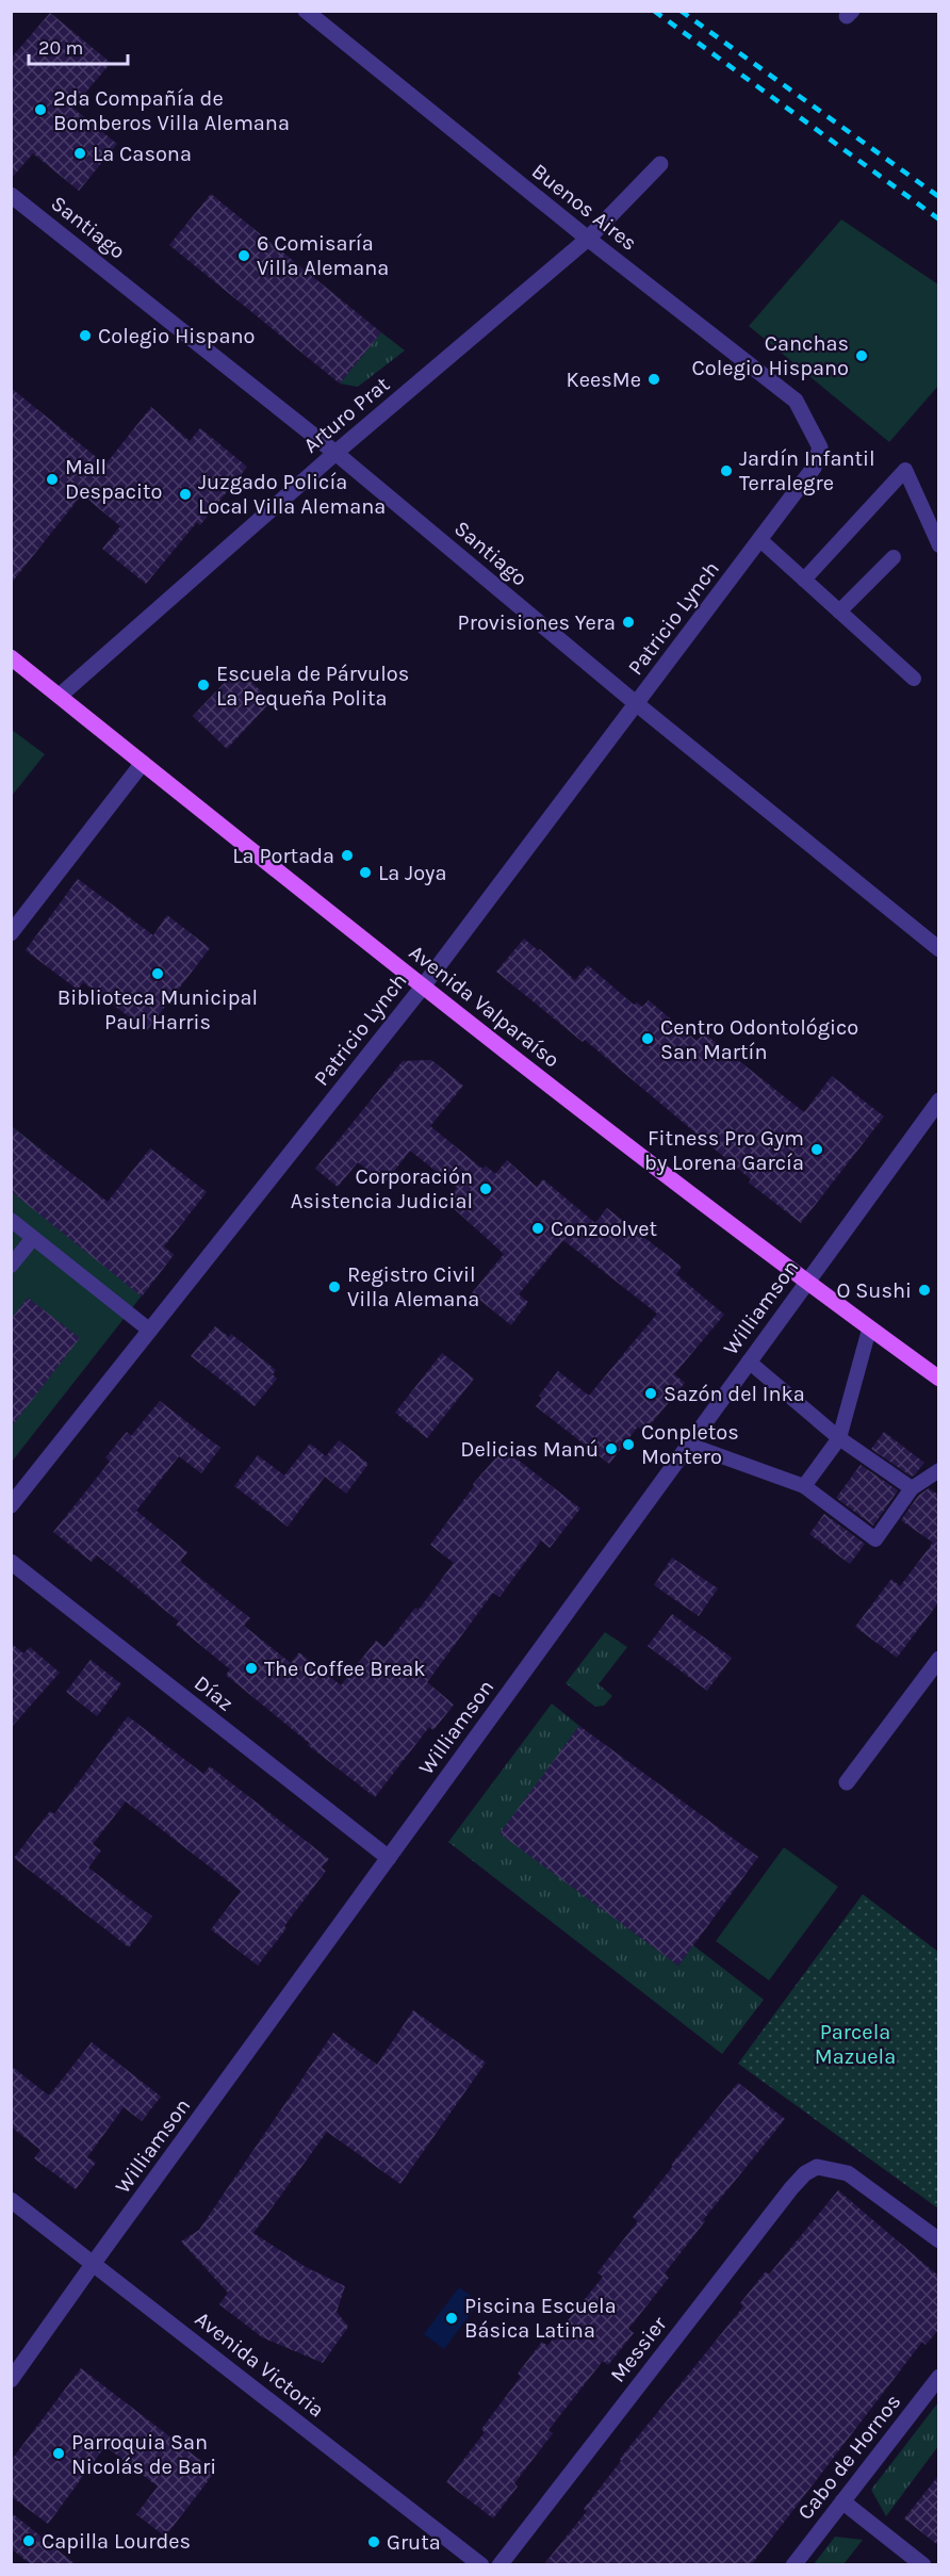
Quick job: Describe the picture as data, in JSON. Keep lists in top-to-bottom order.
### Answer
{
  "streets": {
    "main road": ["Avenida Valparaíso"],
    "street": [
      "Buenos Aires",
      "Santiago",
      "Arturo Prat",
      "Patricio Lynch",
      "Williamson",
      "Díaz",
      "Messier",
      "Avenida Victoria",
      "Cabo de Hornos"
    ]
  },
  "crossings": [
    ["Buenos Aires", "Arturo Prat"],
    ["Buenos Aires", "Patricio Lynch"],
    ["Santiago", "Arturo Prat"],
    ["Santiago", "Patricio Lynch"],
    ["Arturo Prat", "Avenida Valparaíso"],
    ["Patricio Lynch", "Avenida Valparaíso"],
    ["Avenida Valparaíso", "Williamson"],
    ["Williamson", "Díaz"],
    ["Williamson", "Avenida Victoria"]
  ],
  "parks": ["Parcela Mazuela"],
  "places": [
    "2da Compañía de Bomberos Villa Alemana",
    "La Casona",
    "6 Comisaría Villa Alemana",
    "Colegio Hispano",
    "Canchas Colegio Hispano",
    "KeesMe",
    "Jardín Infantil Terralegre",
    "Mall Despacito",
    "Juzgado Policía Local Villa Alemana",
    "Provisiones Yera",
    "Escuela de Párvulos La Pequeña Polita",
    "La Portada",
    "La Joya",
    "Biblioteca Municipal Paul Harris",
    "Centro Odontológico San Martín",
    "Fitness Pro Gym by Lorena García",
    "Corporación Asistencia Judicial",
    "Conzoolvet",
    "Registro Civil Villa Alemana",
    "O Sushi",
    "Sazón del Inka",
    "Conpletos Montero",
    "Delicias Manú",
    "The Coffee Break",
    "Piscina Escuela Básica Latina",
    "Parroquia San Nicolás de Bari",
    "Capilla Lourdes",
    "Gruta"
  ],
  "scale_bar": "20 m"
}
